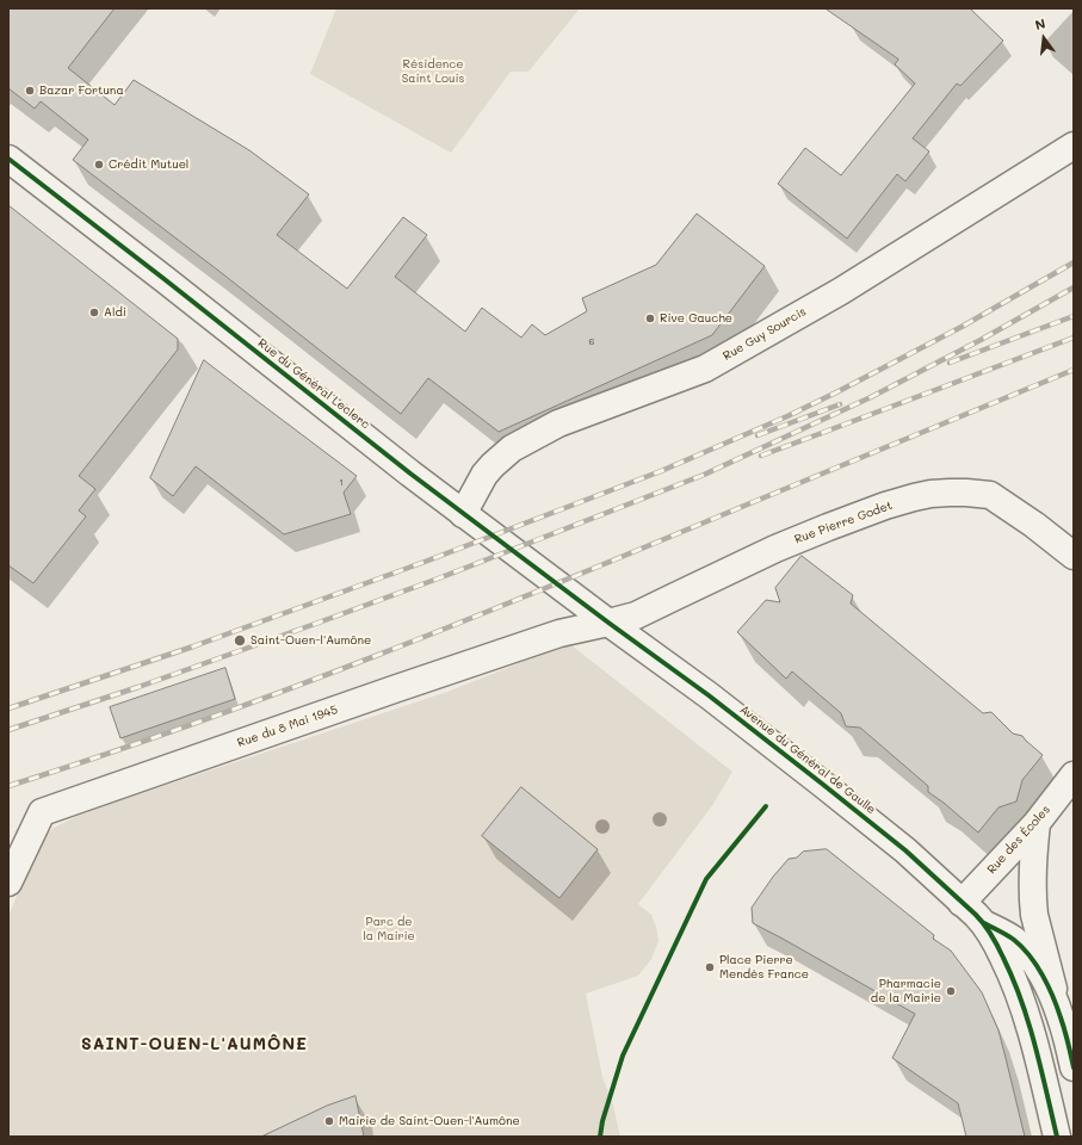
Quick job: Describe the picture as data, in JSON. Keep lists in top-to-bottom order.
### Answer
{
  "streets": {
    "street": [
      "Rue Guy Sourcis",
      "Rue du Général Leclerc",
      "Rue Pierre Godet",
      "Rue du 8 Mai 1945",
      "Avenue du Général de Gaulle",
      "Rue des Écoles"
    ]
  },
  "crossings": [
    ["Rue Guy Sourcis", "Rue du Général Leclerc"],
    ["Rue du Général Leclerc", "Rue Pierre Godet"],
    ["Rue du Général Leclerc", "Rue du 8 Mai 1945"],
    ["Rue du Général Leclerc", "Avenue du Général de Gaulle"],
    ["Rue Pierre Godet", "Rue du 8 Mai 1945"],
    ["Rue Pierre Godet", "Avenue du Général de Gaulle"],
    ["Rue du 8 Mai 1945", "Avenue du Général de Gaulle"],
    ["Avenue du Général de Gaulle", "Rue des Écoles"]
  ],
  "districts": ["SAINT-OUEN-L'AUMÔNE"],
  "parks": ["Résidence Saint Louis", "Parc de la Mairie"],
  "places": [
    "Bazar Fortuna",
    "Crédit Mutuel",
    "Aldi",
    "Rive Gauche",
    "Saint-Ouen-l'Aumône",
    "Place Pierre Mendès France",
    "Pharmacie de la Mairie",
    "Mairie de Saint-Ouen-l'Aumône"
  ],
  "house_numbers": ["6", "1"],
  "north": "top"
}
